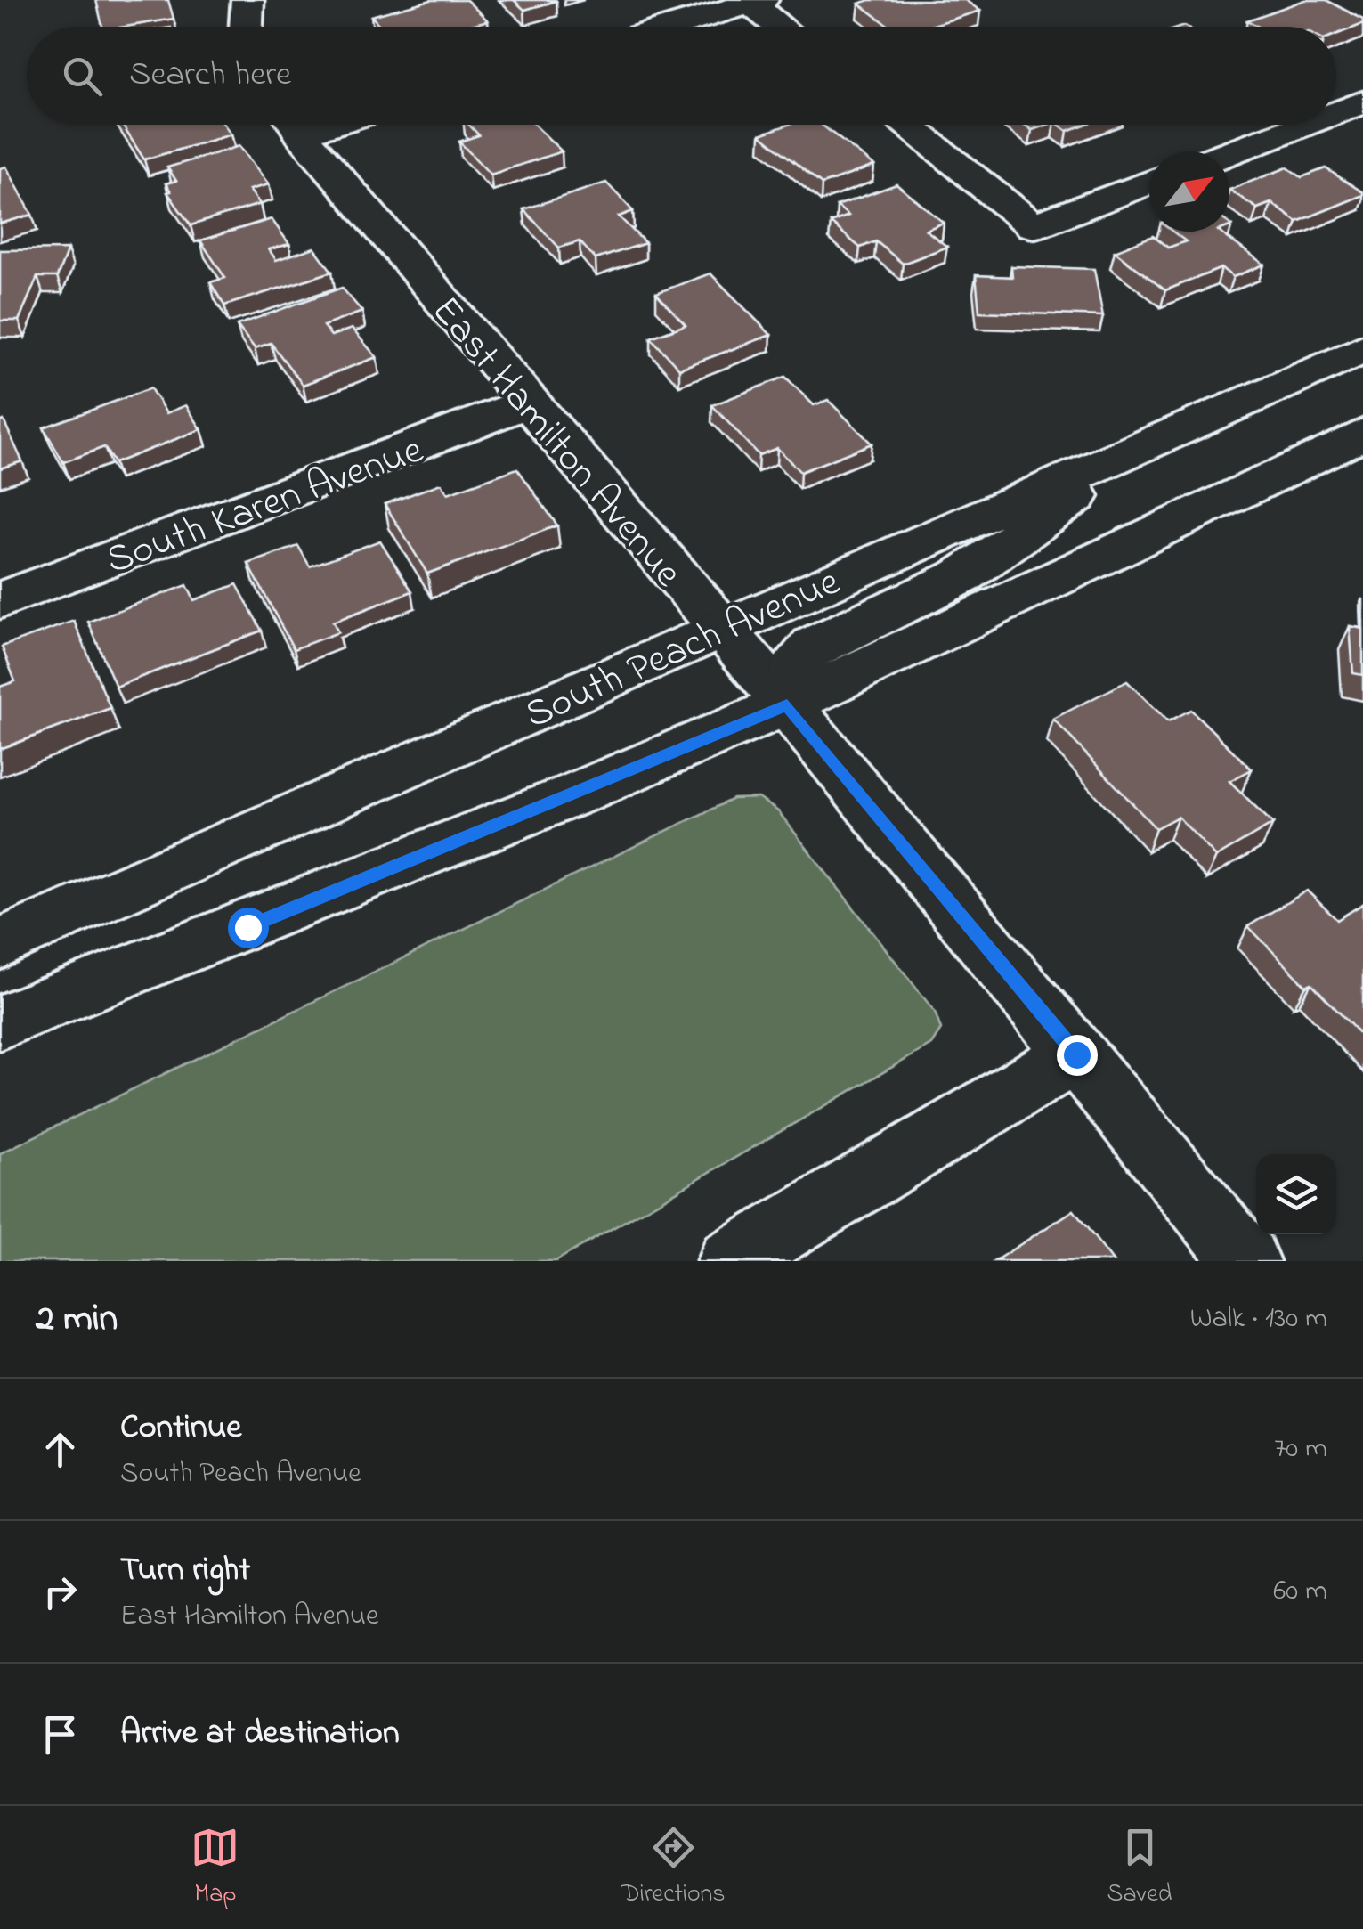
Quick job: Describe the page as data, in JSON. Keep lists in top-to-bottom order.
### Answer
{
  "streets": {
    "street": ["East Hamilton Avenue", "South Karen Avenue", "South Peach Avenue"]
  },
  "crossings": [
    ["East Hamilton Avenue", "South Karen Avenue"],
    ["East Hamilton Avenue", "South Peach Avenue"]
  ],
  "north": "top right",
  "page": {
    "search": "Search here",
    "heading": ["2 min", "Walk · 130 m"],
    "list": [
      ["Continue", "South Peach Avenue", "70 m"],
      ["Turn right", "East Hamilton Avenue", "60 m"],
      "Arrive at destination"
    ],
    "nav": ["Map", "Directions", "Saved"]
  }
}
